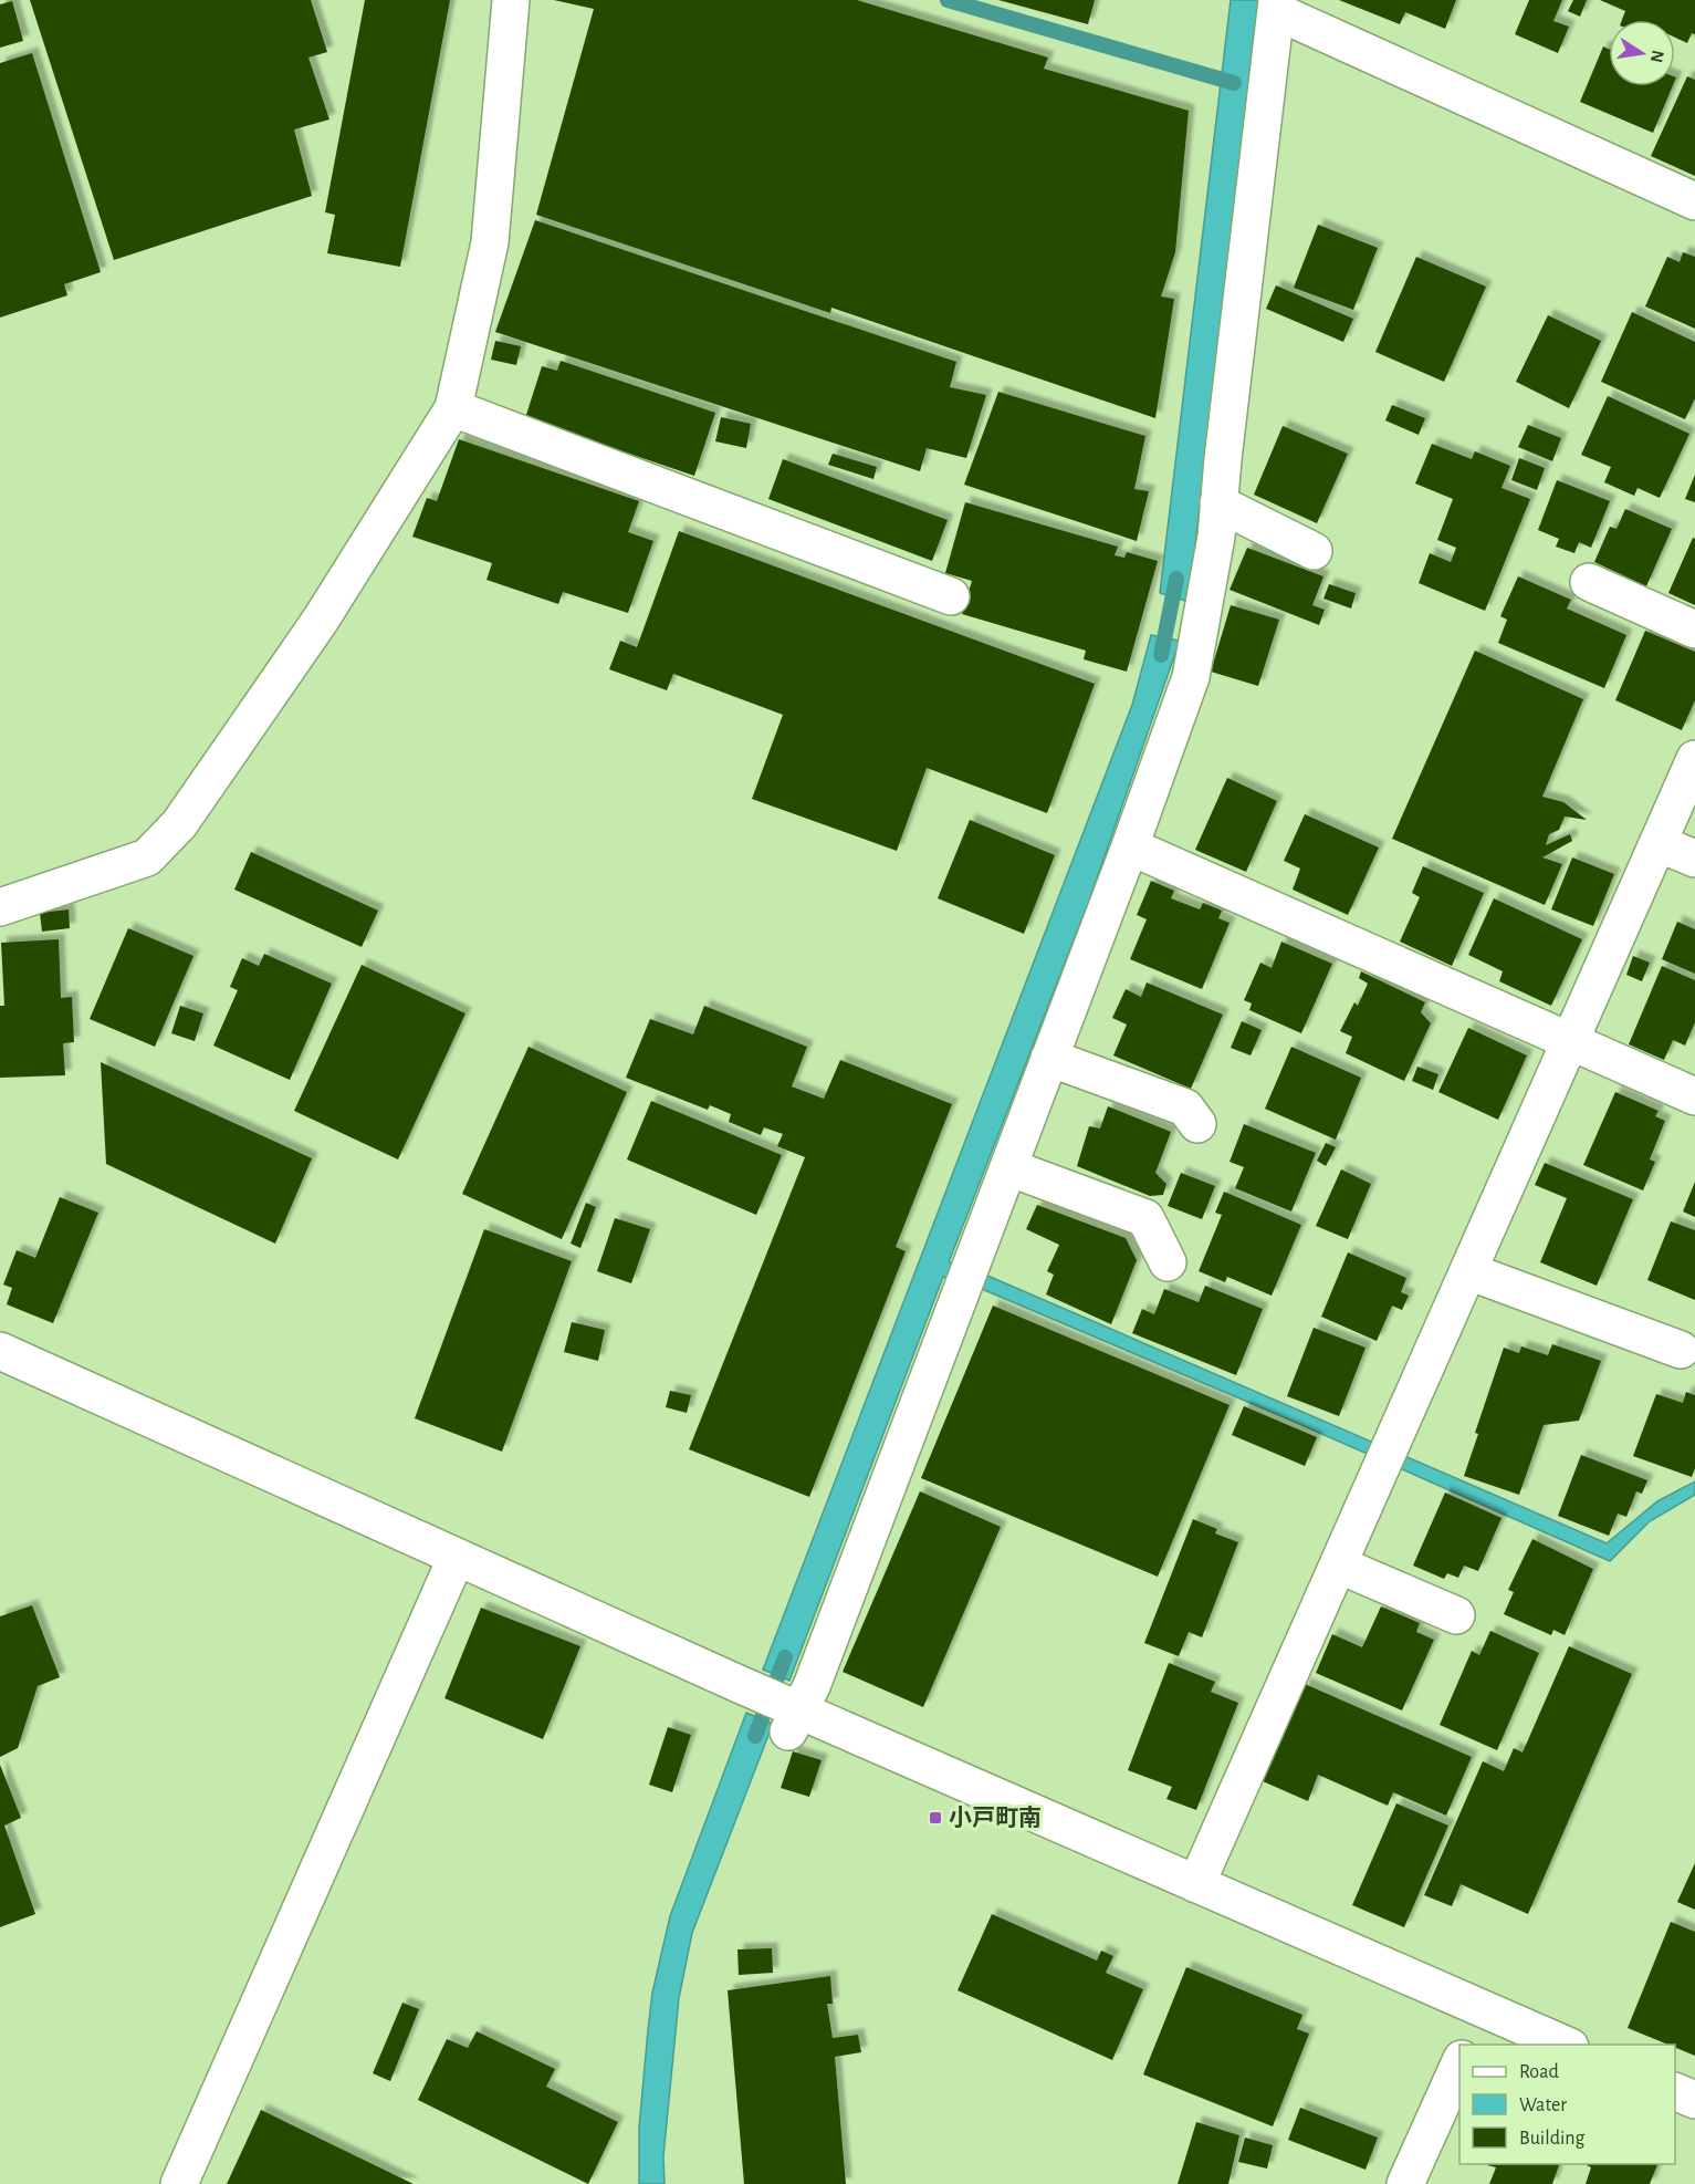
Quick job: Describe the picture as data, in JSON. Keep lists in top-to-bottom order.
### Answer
{
  "places": {
    "transit": ["小戸町南"]
  },
  "legend": ["Road", "Water", "Building"],
  "north": "right"
}
